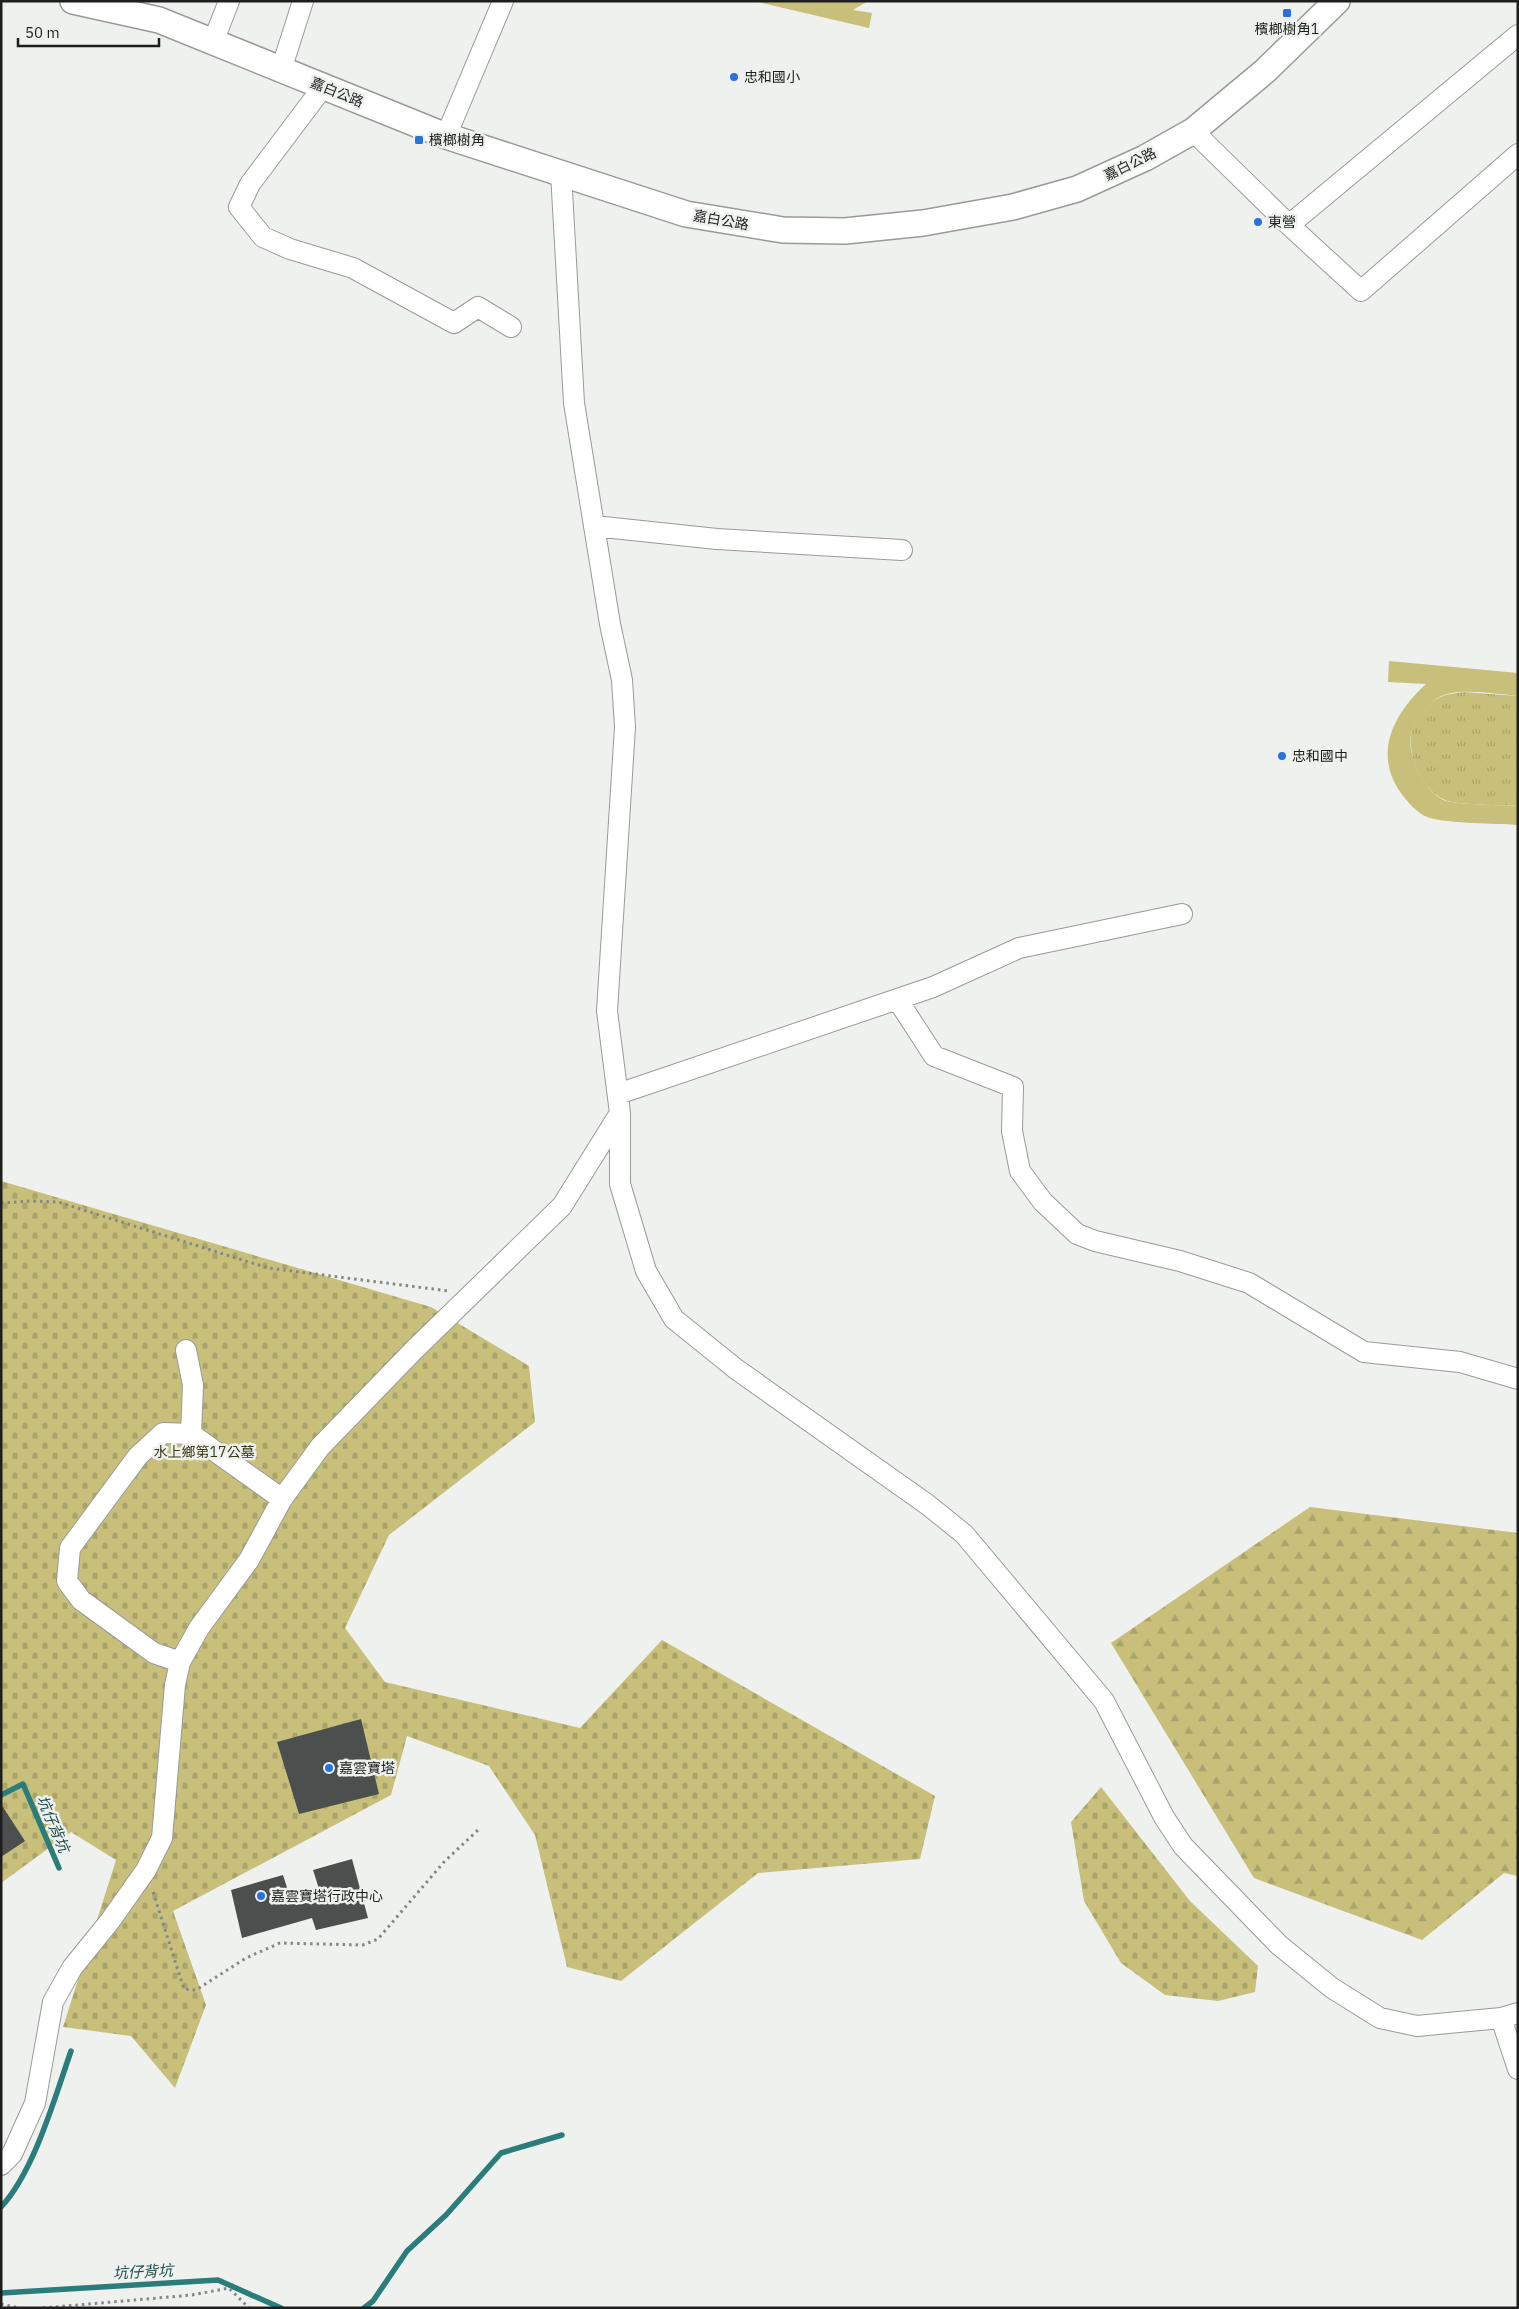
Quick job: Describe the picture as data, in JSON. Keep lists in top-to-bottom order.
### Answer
{
  "streets": {
    "main road": ["嘉白公路"]
  },
  "water": ["坑仔背坑"],
  "parks": ["水上鄉第17公墓"],
  "places": {
    "transit": ["檳榔樹角1", "檳榔樹角"],
    "other": [
      "忠和國小",
      "東營",
      "忠和國中",
      "嘉雲寶塔",
      "嘉雲寶塔行政中心"
    ]
  },
  "scale_bar": "50 m"
}
